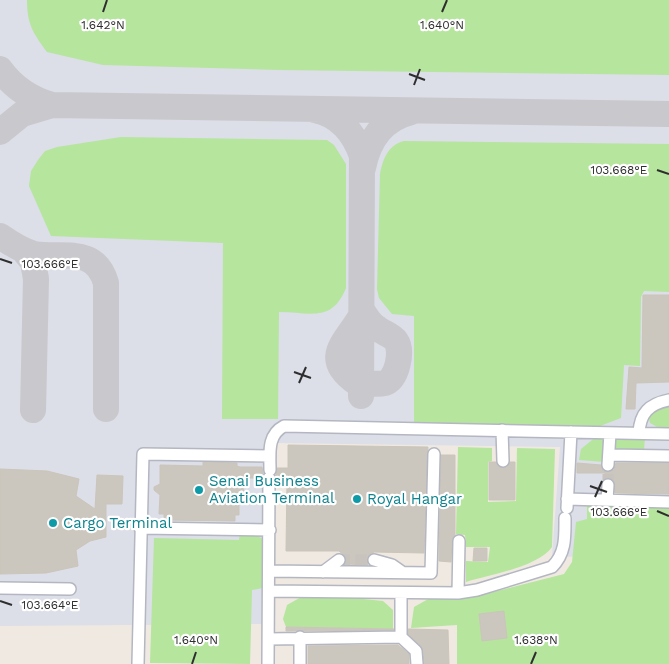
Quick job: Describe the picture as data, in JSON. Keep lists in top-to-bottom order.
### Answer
{
  "places": ["Senai Business Aviation Terminal", "Royal Hangar", "Cargo Terminal"],
  "coordinates": [
    "1.642°N",
    "1.640°N",
    "103.668°E",
    "103.666°E",
    "103.664°E",
    "1.638°N"
  ]
}
